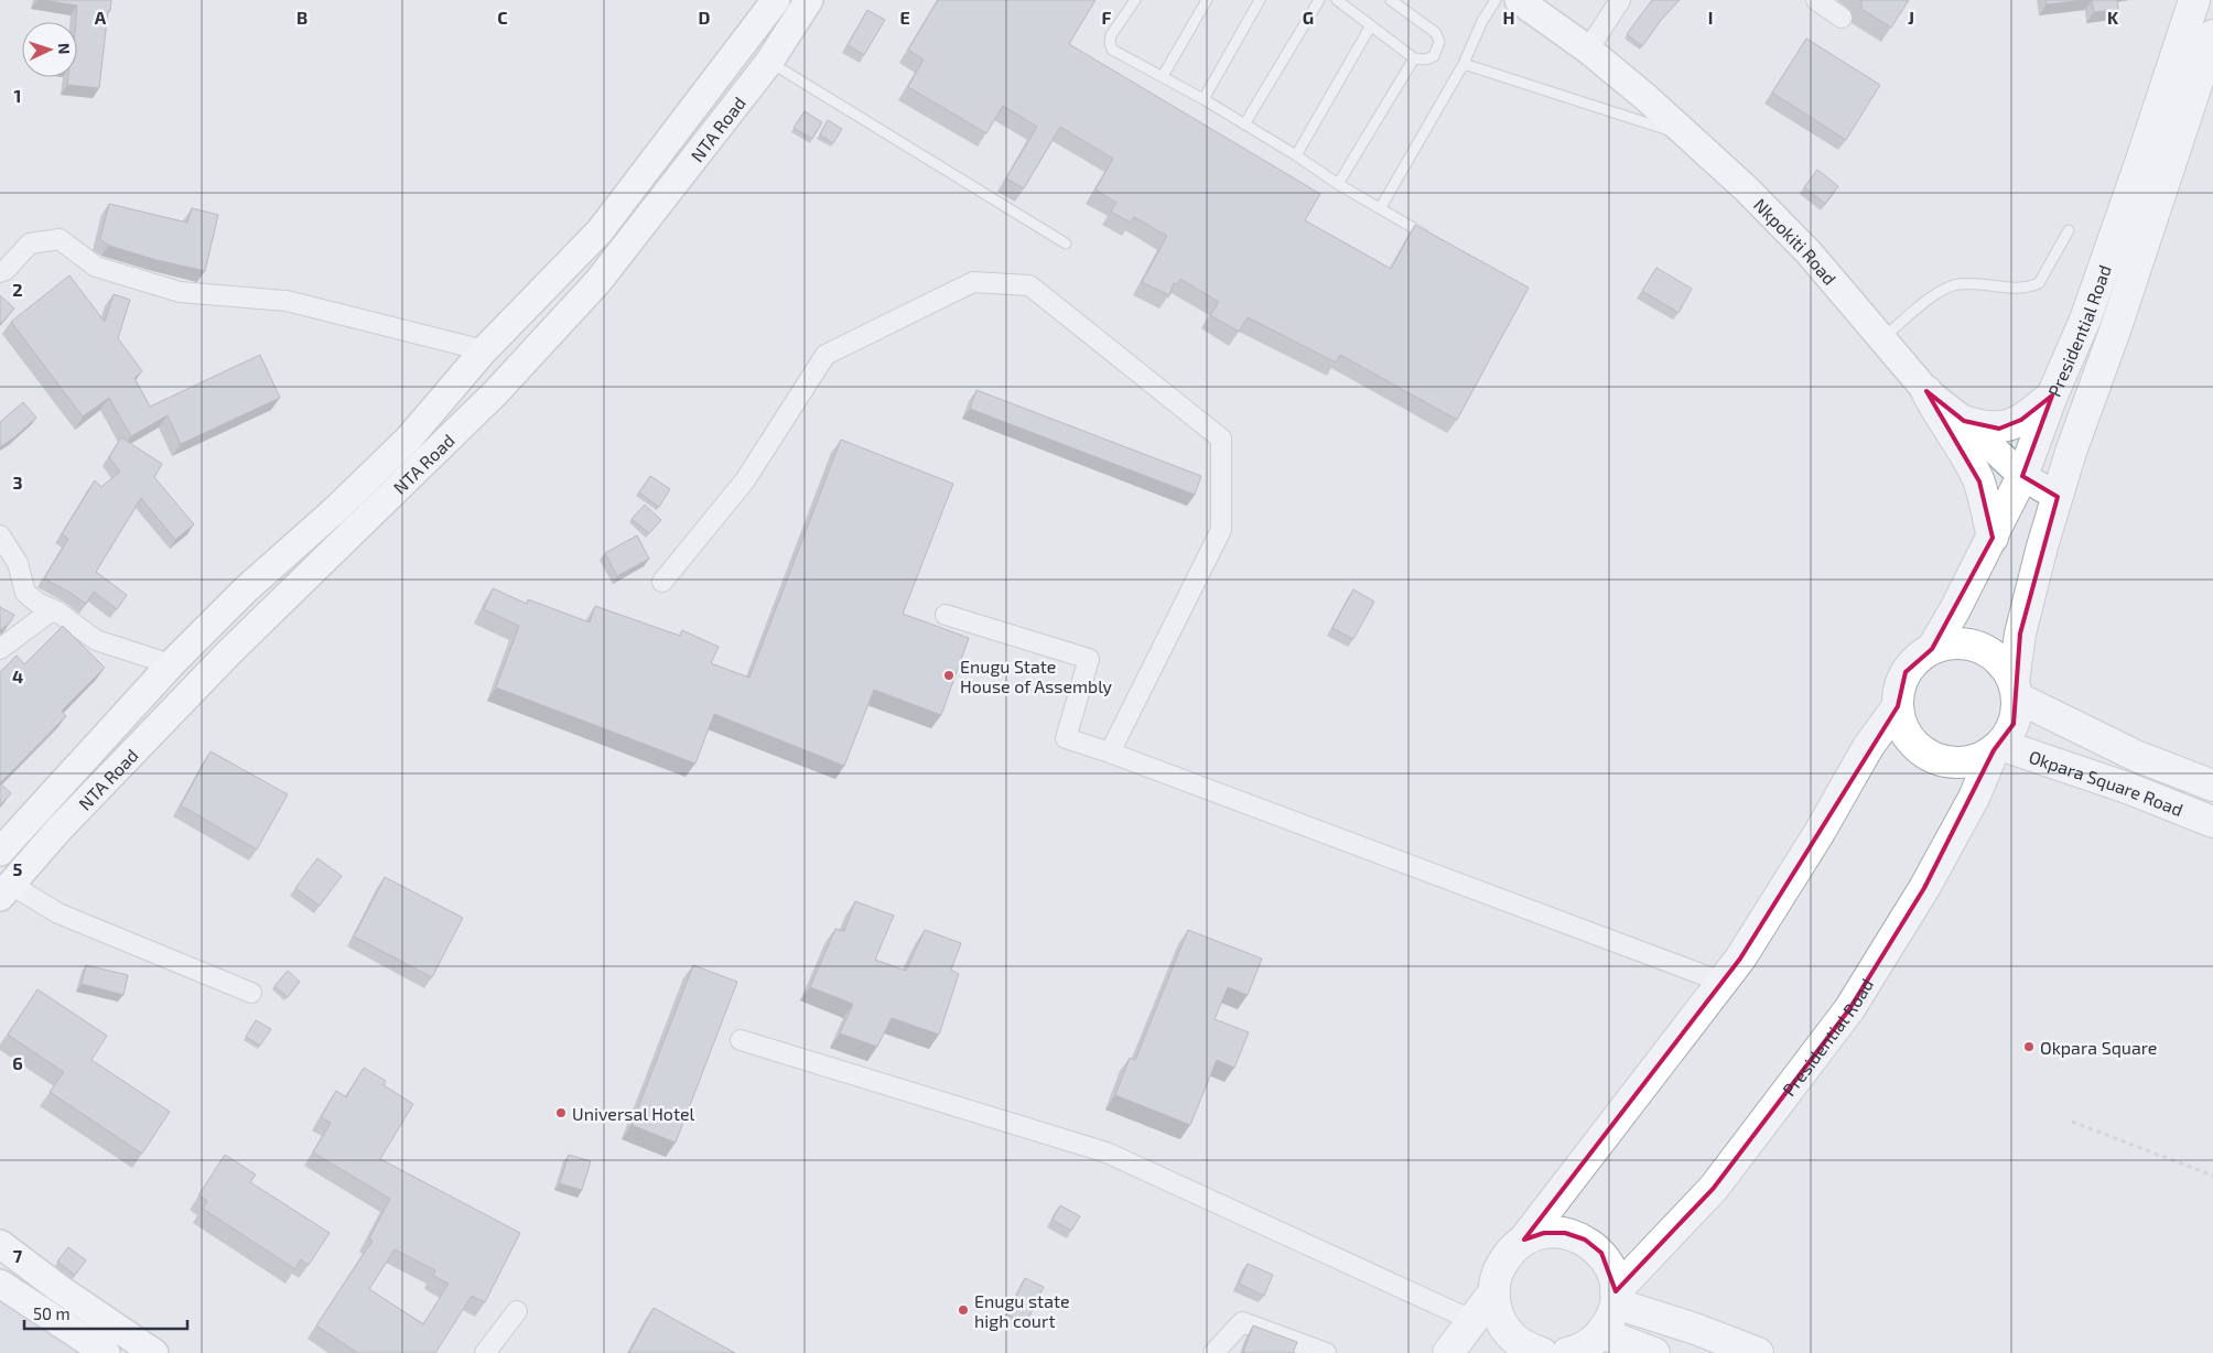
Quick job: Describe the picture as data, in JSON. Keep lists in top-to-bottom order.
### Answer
{
  "streets": {
    "main road": [
      "NTA Road",
      "Nkpokiti Road",
      "Presidential Road",
      "Okpara Square Road"
    ]
  },
  "crossings": [
    ["Nkpokiti Road", "Presidential Road"],
    ["Presidential Road", "Okpara Square Road"]
  ],
  "places": [
    "Enugu State House of Assembly",
    "Okpara Square",
    "Universal Hotel",
    "Enugu state high court"
  ],
  "scale_bar": "50 m",
  "north": "right",
  "grid": {
    "columns": [
      "A",
      "B",
      "C",
      "D",
      "E",
      "F",
      "G",
      "H",
      "I",
      "J",
      "K"
    ],
    "rows": [
      "1",
      "2",
      "3",
      "4",
      "5",
      "6",
      "7"
    ]
  }
}
